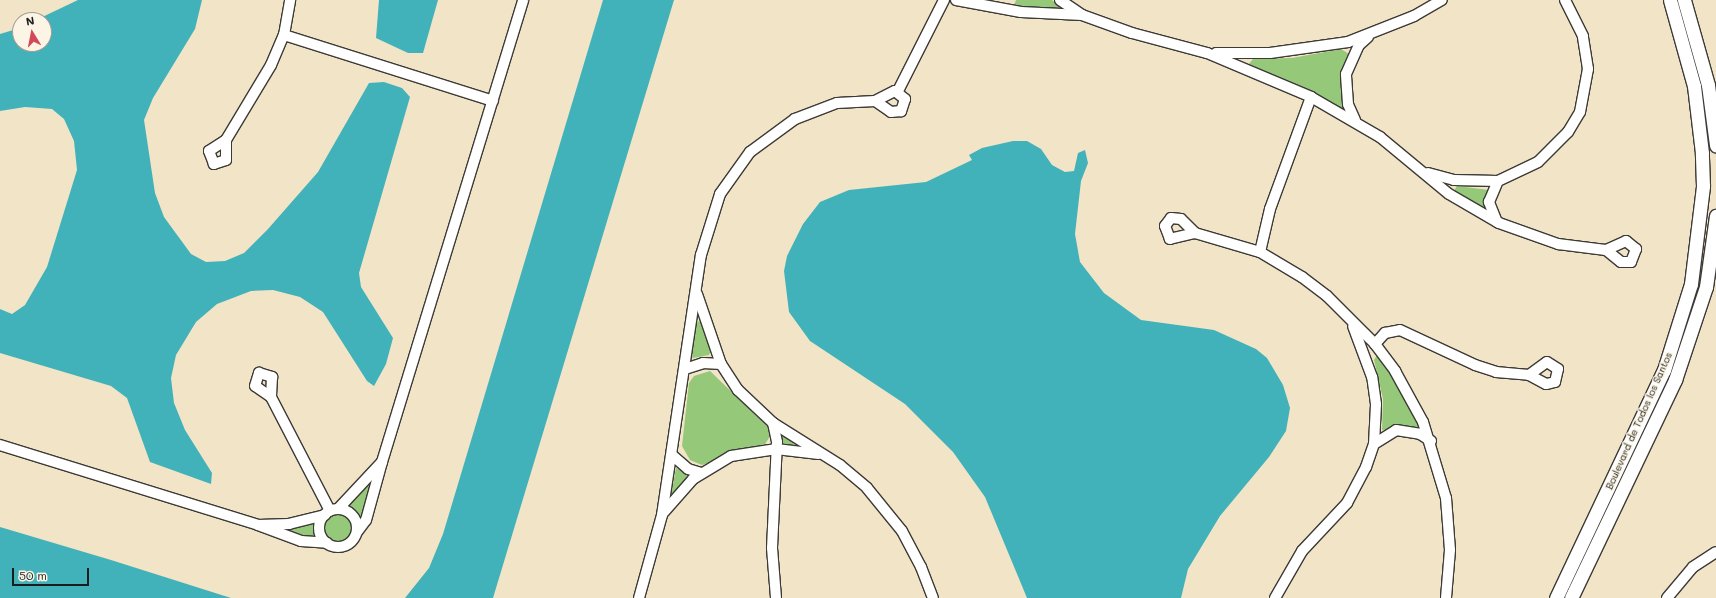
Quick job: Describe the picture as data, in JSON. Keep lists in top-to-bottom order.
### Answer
{
  "streets": {
    "street": ["Boulevard de Todos los Santos"]
  },
  "scale_bar": "50 m",
  "north": "top"
}
